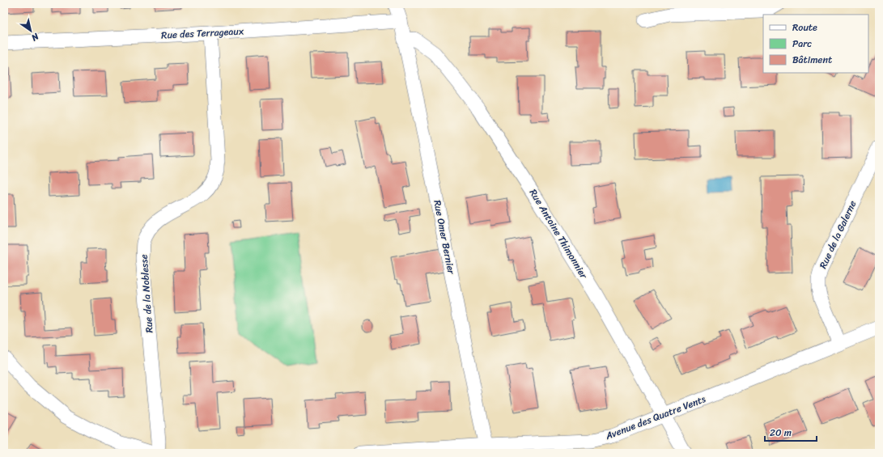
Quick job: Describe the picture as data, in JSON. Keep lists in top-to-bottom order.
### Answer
{
  "streets": {
    "street": [
      "Rue des Terrageaux",
      "Rue Antoine Thimonnier",
      "Rue de la Galerne",
      "Rue Omer Bernier",
      "Rue de la Noblesse",
      "Avenue des Quatre Vents"
    ]
  },
  "crossings": [
    ["Rue des Terrageaux", "Rue Omer Bernier"],
    ["Rue des Terrageaux", "Rue de la Noblesse"],
    ["Rue Antoine Thimonnier", "Rue Omer Bernier"],
    ["Rue Antoine Thimonnier", "Avenue des Quatre Vents"],
    ["Rue de la Galerne", "Avenue des Quatre Vents"],
    ["Rue Omer Bernier", "Avenue des Quatre Vents"]
  ],
  "legend": ["Route", "Parc", "Bâtiment"],
  "scale_bar": "20 m",
  "north": "bottom right"
}
